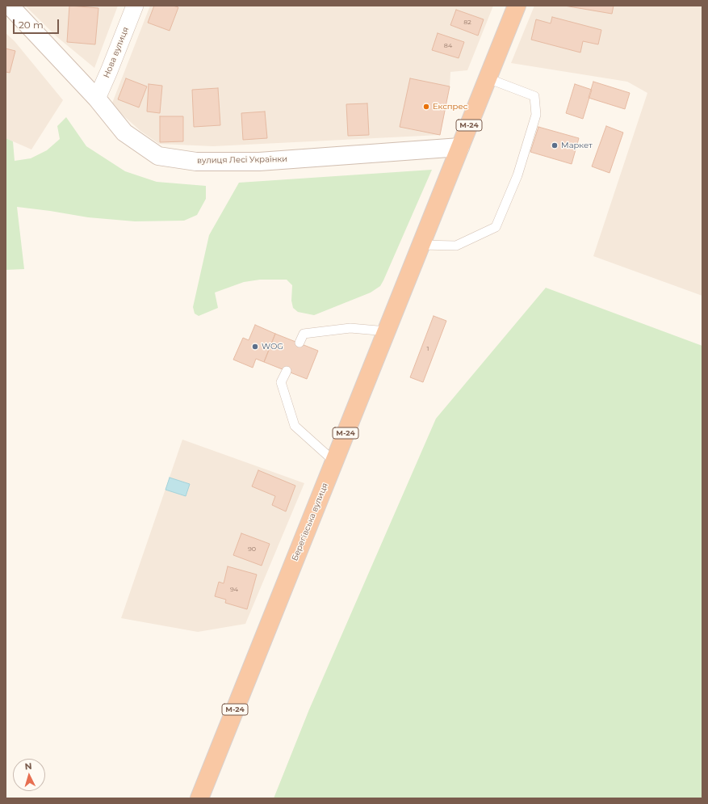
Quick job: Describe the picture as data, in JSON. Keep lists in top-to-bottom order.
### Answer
{
  "streets": {
    "highway": ["М-24", "Берегівська вулиця"],
    "street": ["Нова вулиця", "вулиця Лесі Українки"]
  },
  "crossings": [
    ["Нова вулиця", "вулиця Лесі Українки"],
    ["М-24", "вулиця Лесі Українки"],
    ["М-24", "Берегівська вулиця"]
  ],
  "places": ["Експрес", "Маркет", "WOG"],
  "house_numbers": [
    "82",
    "84",
    "1",
    "90",
    "94"
  ],
  "scale_bar": "20 m",
  "north": "top"
}
